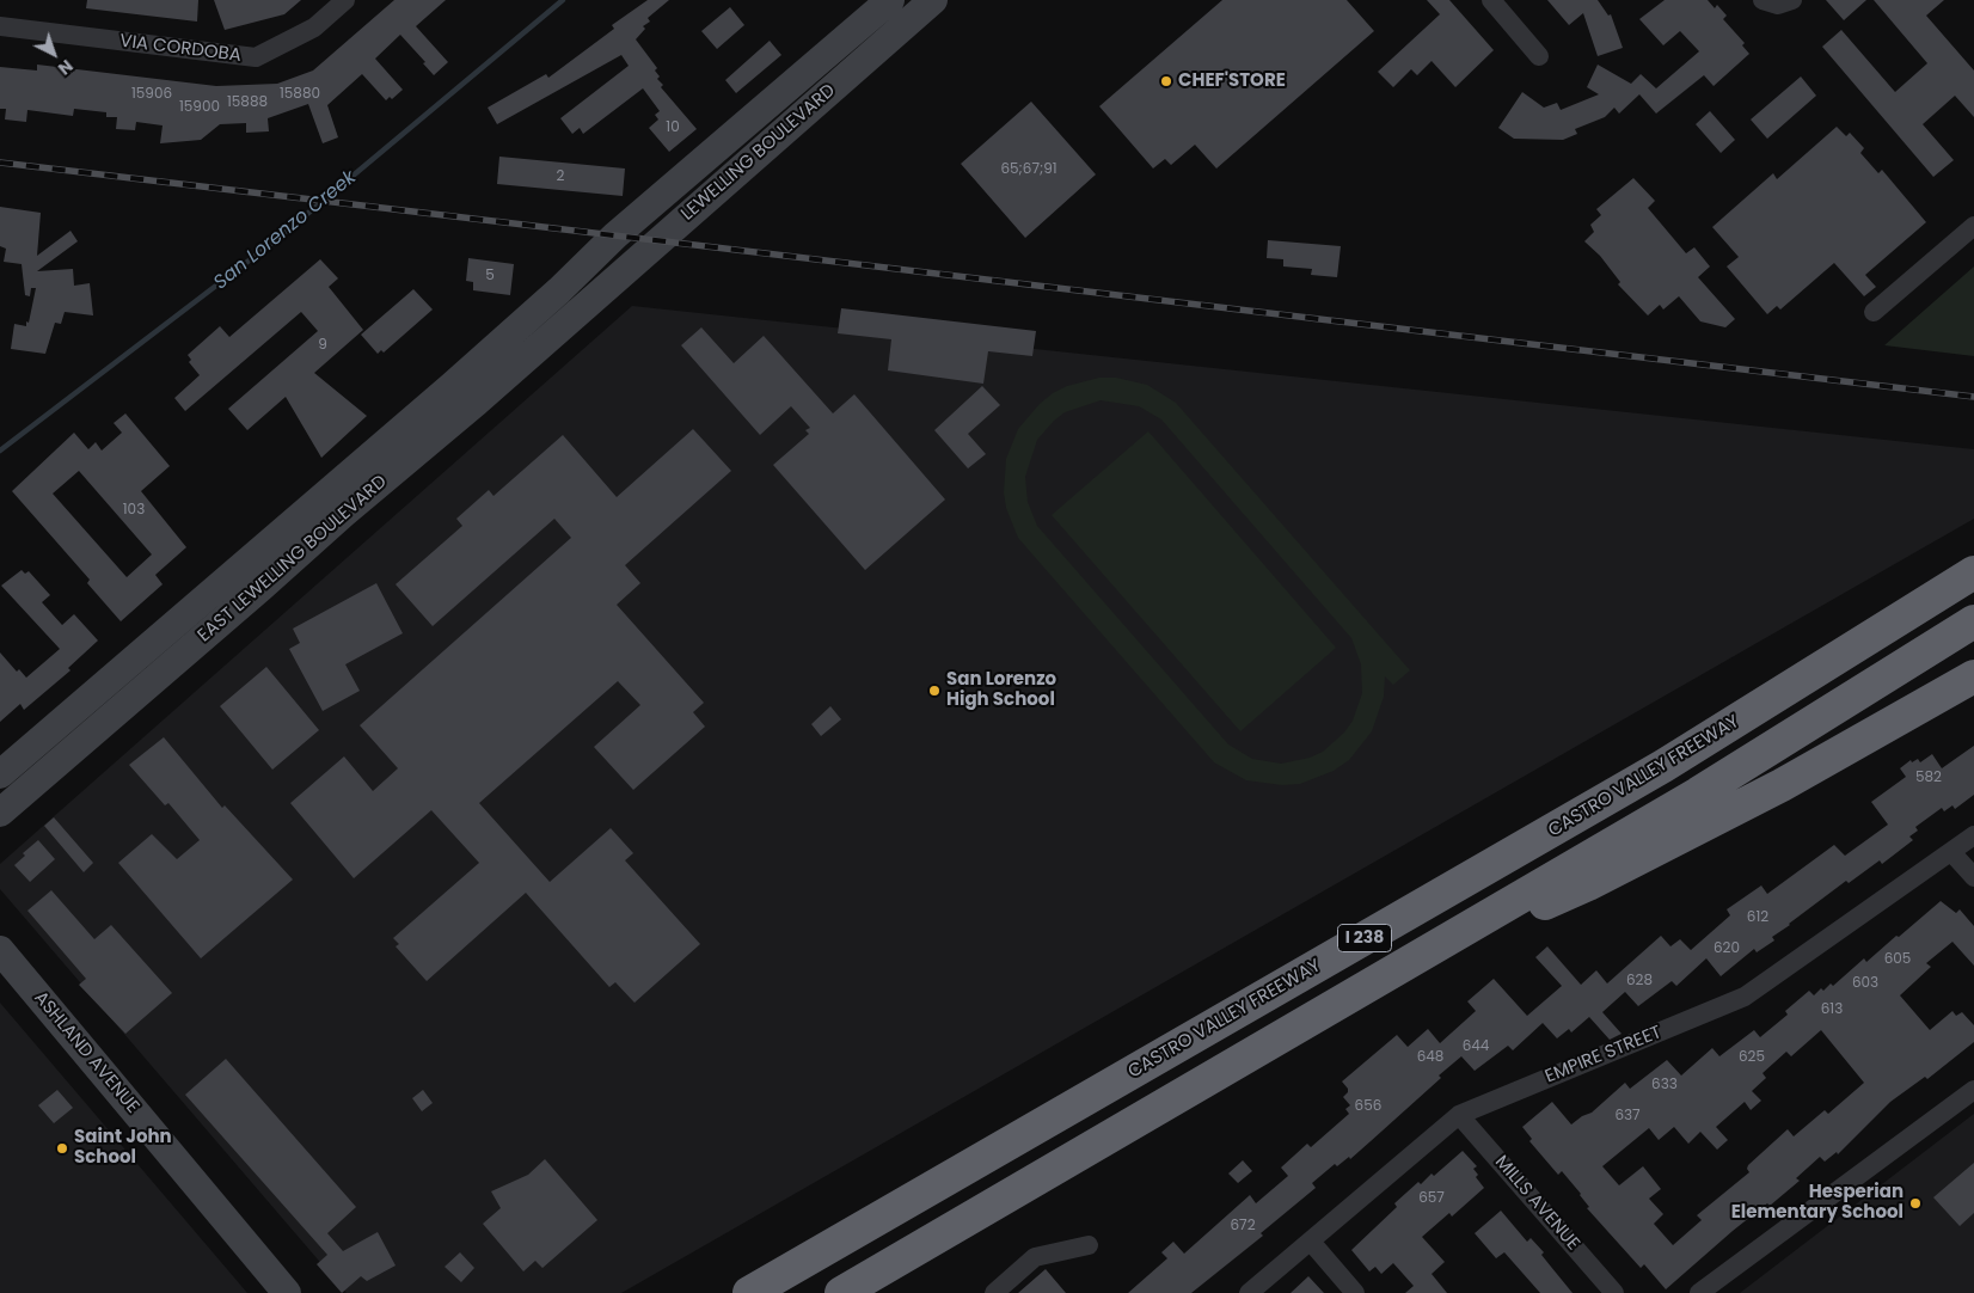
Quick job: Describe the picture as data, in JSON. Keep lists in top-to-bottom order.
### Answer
{
  "streets": {
    "highway": ["CASTRO VALLEY FREEWAY", "I 238"],
    "main road": ["LEWELLING BOULEVARD", "EAST LEWELLING BOULEVARD", "ASHLAND AVENUE"],
    "street": ["VIA CORDOBA", "EMPIRE STREET", "MILLS AVENUE"]
  },
  "crossings": [
    ["LEWELLING BOULEVARD", "EAST LEWELLING BOULEVARD"],
    ["EMPIRE STREET", "MILLS AVENUE"]
  ],
  "water": ["San Lorenzo Creek"],
  "places": [
    "CHEF'STORE",
    "San Lorenzo High School",
    "Saint John School",
    "Hesperian Elementary School"
  ],
  "house_numbers": [
    "15906",
    "15880",
    "15888",
    "15900",
    "10",
    "65;67;91",
    "2",
    "5",
    "9",
    "103",
    "582",
    "612",
    "620",
    "605",
    "628",
    "603",
    "613",
    "644",
    "648",
    "625",
    "633",
    "656",
    "637",
    "657",
    "672"
  ],
  "north": "bottom right"
}
